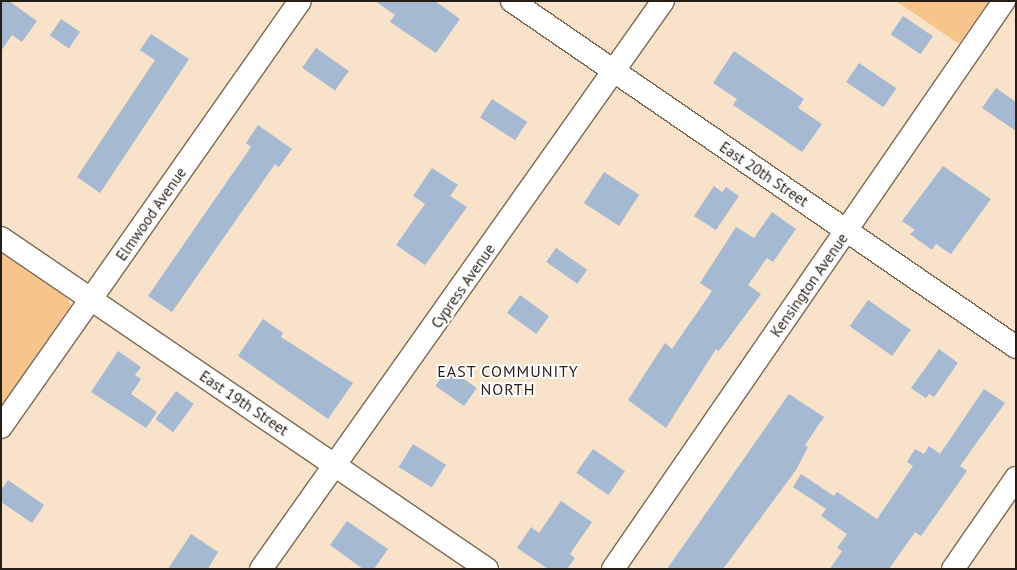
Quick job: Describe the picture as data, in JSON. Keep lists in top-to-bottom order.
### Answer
{
  "streets": {
    "street": [
      "East 20th Street",
      "Elmwood Avenue",
      "Kensington Avenue",
      "Cypress Avenue",
      "East 19th Street"
    ]
  },
  "crossings": [
    ["East 20th Street", "Kensington Avenue"],
    ["East 20th Street", "Cypress Avenue"],
    ["Elmwood Avenue", "East 19th Street"],
    ["Cypress Avenue", "East 19th Street"]
  ],
  "districts": ["EAST COMMUNITY NORTH"]
}
